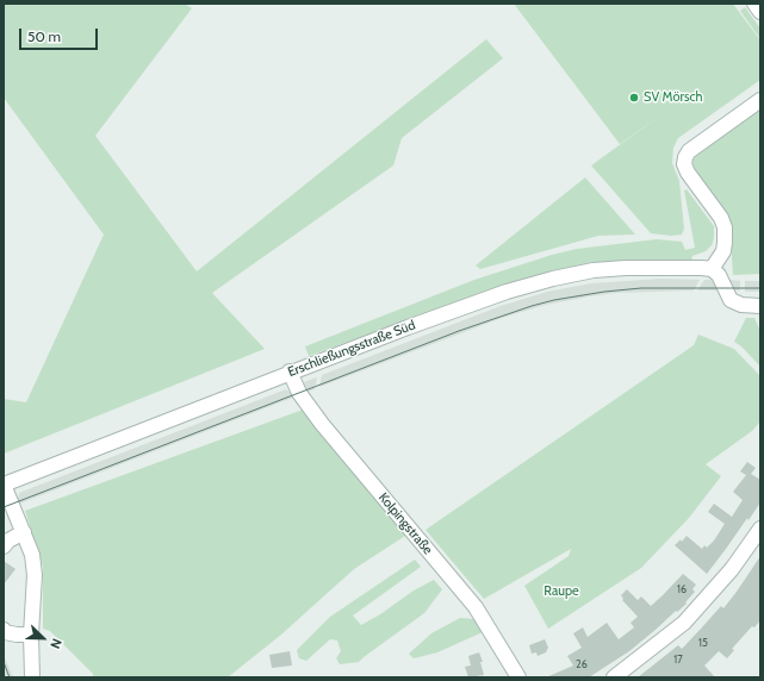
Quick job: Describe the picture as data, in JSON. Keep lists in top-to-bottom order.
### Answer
{
  "streets": {
    "street": ["Erschließungsstraße Süd", "Kolpingstraße"]
  },
  "crossings": [
    ["Erschließungsstraße Süd", "Kolpingstraße"]
  ],
  "parks": ["Raupe"],
  "places": ["SV Mörsch"],
  "house_numbers": [
    "16",
    "15",
    "17",
    "26"
  ],
  "scale_bar": "50 m",
  "north": "bottom right"
}
